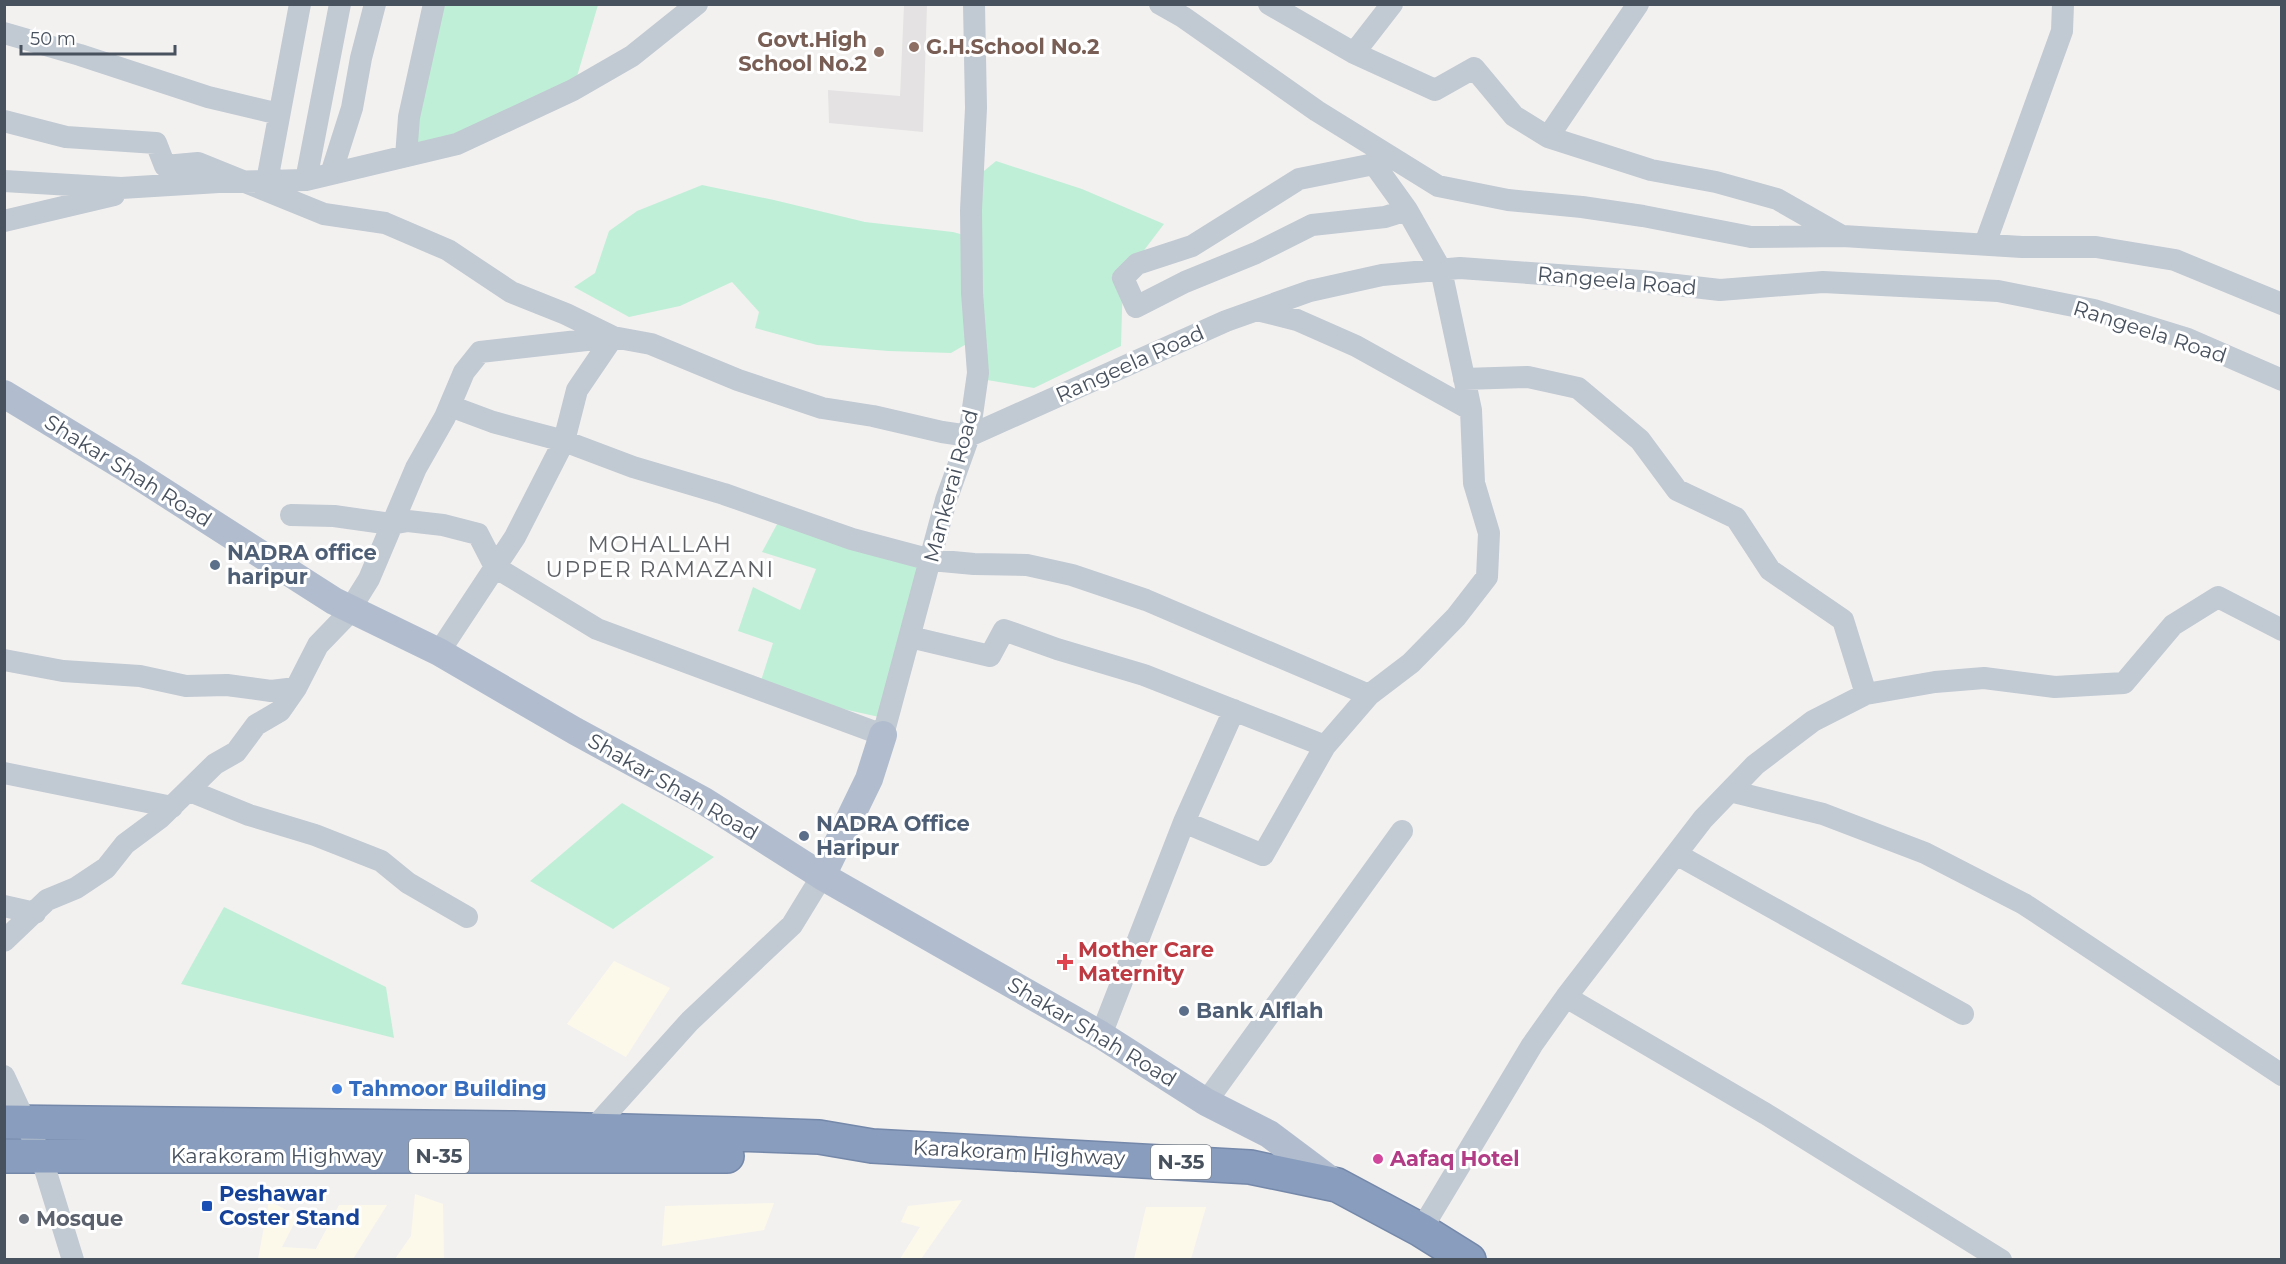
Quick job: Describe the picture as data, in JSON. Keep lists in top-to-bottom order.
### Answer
{
  "streets": {
    "highway": ["Karakoram Highway", "N-35"],
    "main road": ["Shakar Shah Road", "Mankerai Road"],
    "street": ["Rangeela Road"]
  },
  "crossings": [
    ["Rangeela Road", "Mankerai Road"],
    ["Shakar Shah Road", "Mankerai Road"],
    ["Shakar Shah Road", "Karakoram Highway"]
  ],
  "districts": ["MOHALLAH UPPER RAMAZANI"],
  "places": {
    "other": [
      "G.H.School No.2",
      "Govt.High School No.2",
      "NADRA office haripur",
      "NADRA Office Haripur",
      "Bank Alflah",
      "Tahmoor Building",
      "Aafaq Hotel",
      "Mosque"
    ],
    "health": ["Mother Care Maternity"],
    "transit": ["Peshawar Coster Stand"]
  },
  "scale_bar": "50 m"
}
